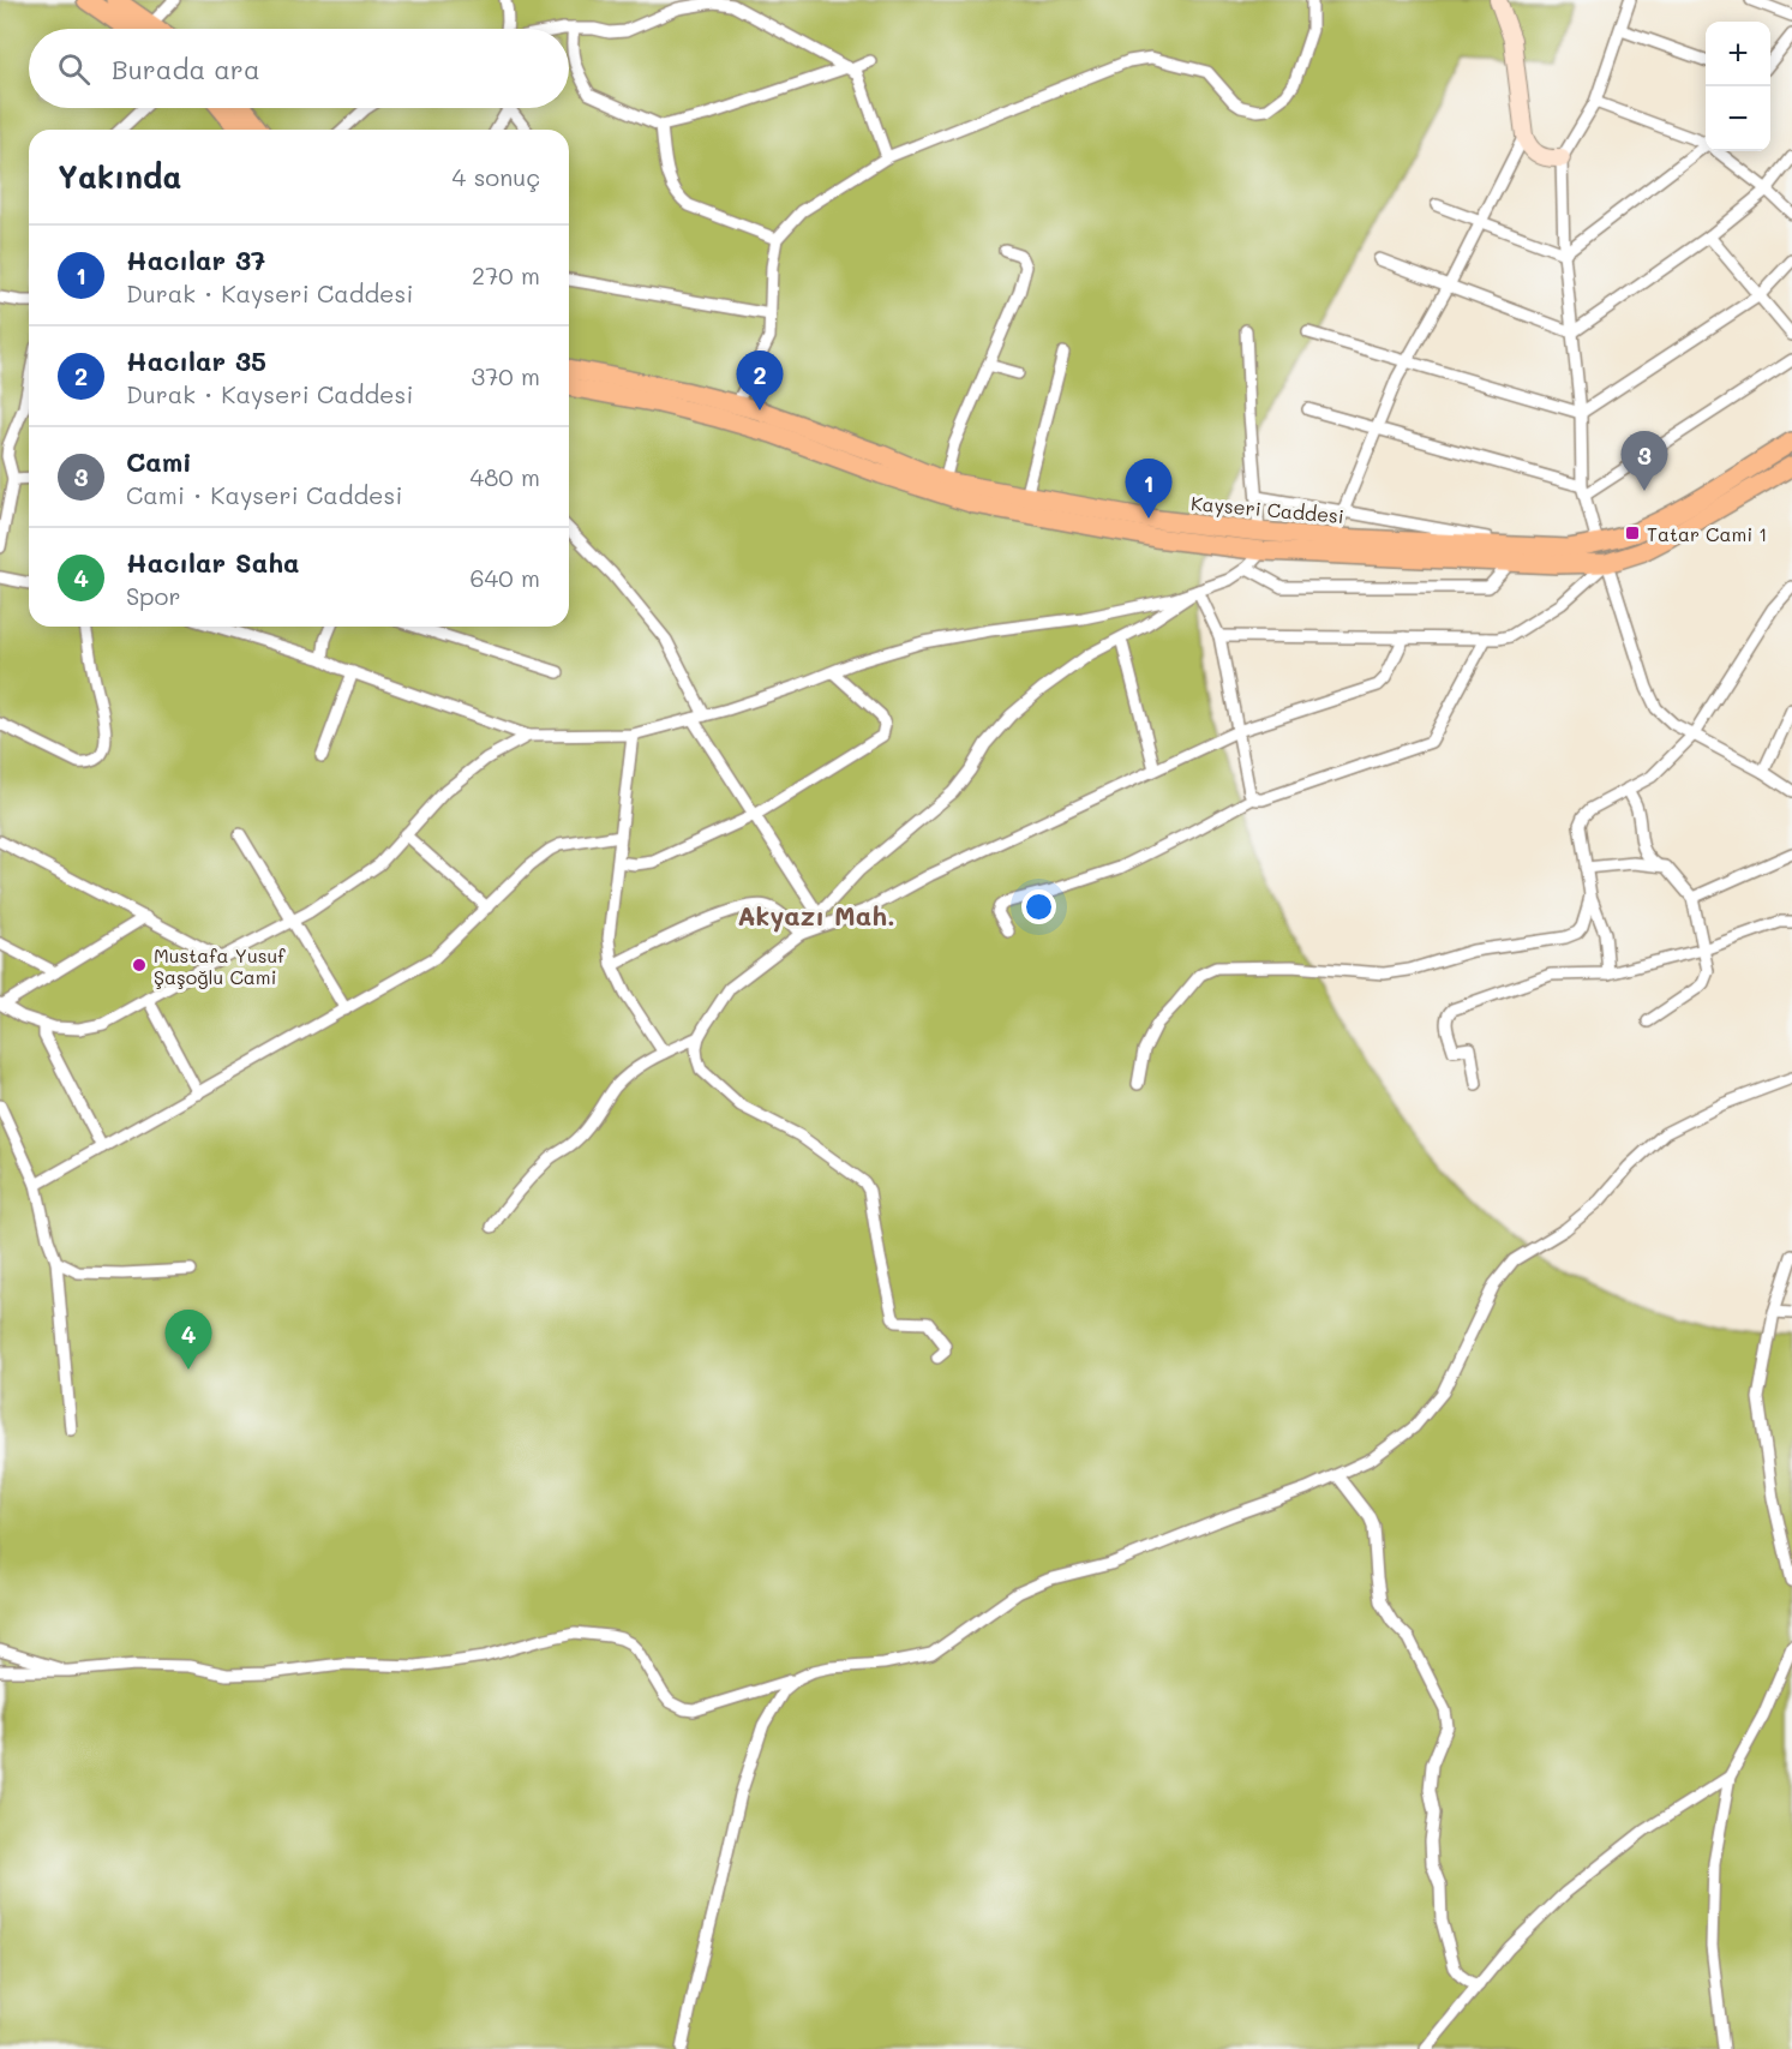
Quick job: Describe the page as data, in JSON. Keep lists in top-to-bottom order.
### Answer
{
  "streets": {
    "main road": ["Kayseri Caddesi"]
  },
  "districts": ["Akyazı Mah."],
  "places": {
    "transit": ["Tatar Cami 1"],
    "other": ["Mustafa Yusuf Şaşoğlu Cami"]
  },
  "page": {
    "map_buttons": ["+", "−"],
    "search": "Burada ara",
    "heading": ["Yakında", "4 sonuç"],
    "list": [
      {
        "mark": "1",
        "name": "Hacılar 37",
        "note": "Durak · Kayseri Caddesi",
        "value": "270 m"
      },
      {
        "mark": "2",
        "name": "Hacılar 35",
        "note": "Durak · Kayseri Caddesi",
        "value": "370 m"
      },
      {
        "mark": "3",
        "name": "Cami",
        "note": "Cami · Kayseri Caddesi",
        "value": "480 m"
      },
      {
        "mark": "4",
        "name": "Hacılar Saha",
        "note": "Spor",
        "value": "640 m"
      }
    ],
    "pins": [
      "2",
      "3",
      "1",
      "4"
    ]
  }
}
